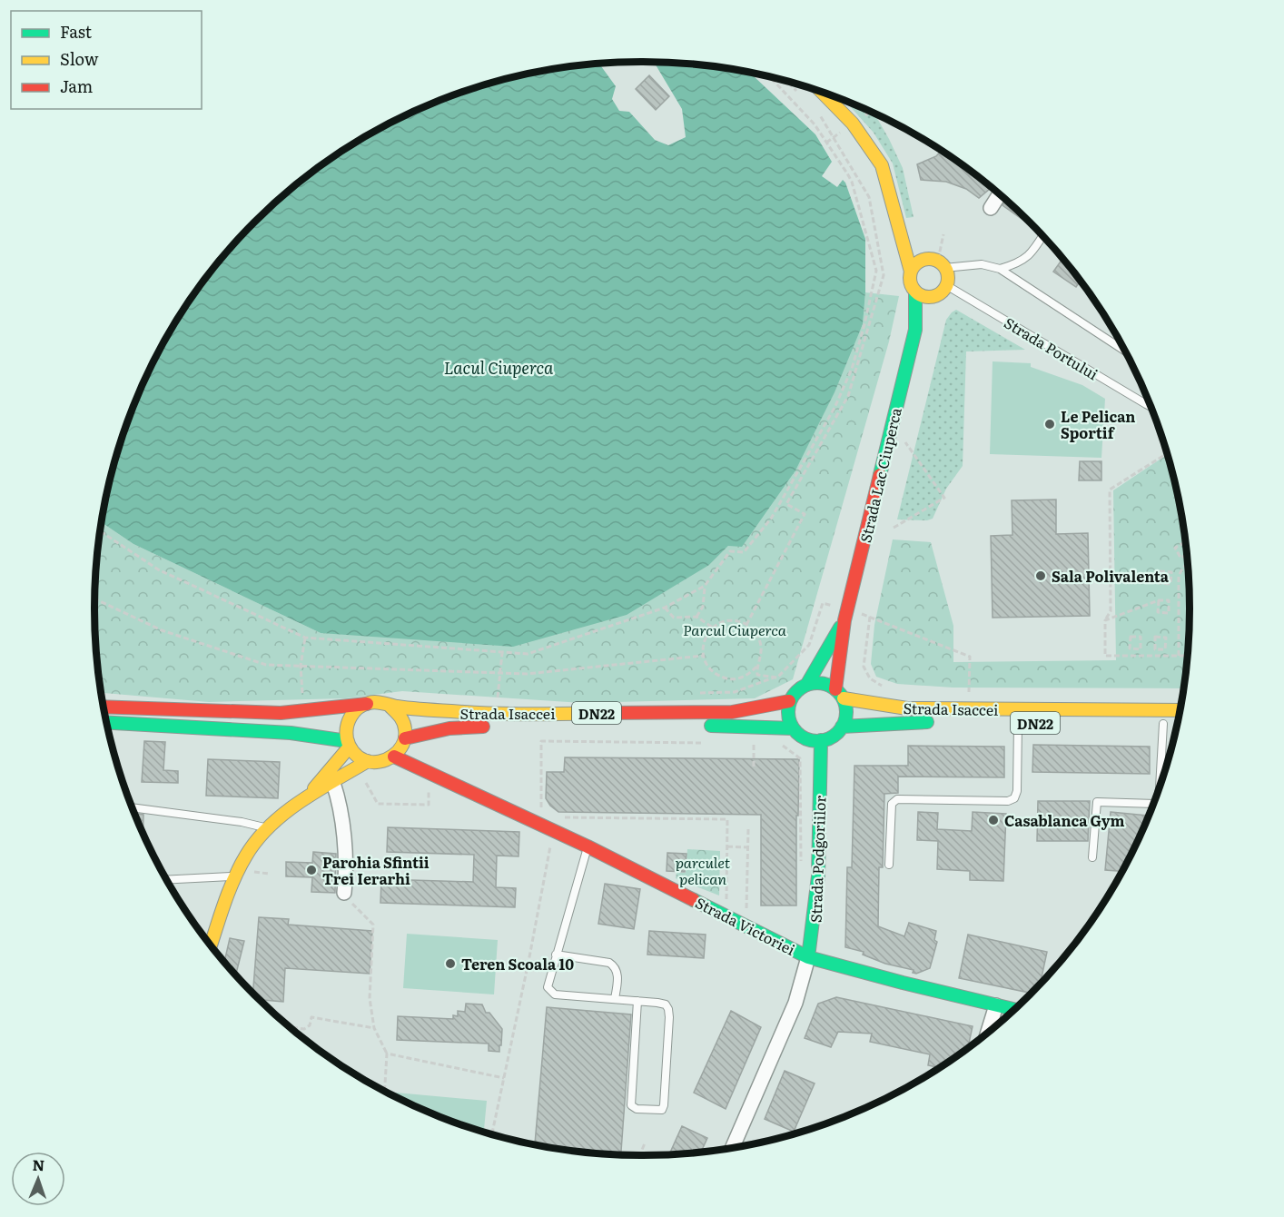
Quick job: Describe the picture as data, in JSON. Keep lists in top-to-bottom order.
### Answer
{
  "streets": {
    "main road": [
      "Strada Lac Ciuperca",
      "Strada Isaccei",
      "DN22",
      "Strada Podgoriilor",
      "Strada Victoriei"
    ],
    "lane": ["Strada Portului"]
  },
  "crossings": [
    ["Strada Portului", "Strada Lac Ciuperca"],
    ["Strada Lac Ciuperca", "Strada Isaccei"],
    ["Strada Lac Ciuperca", "Strada Podgoriilor"],
    ["Strada Isaccei", "Strada Podgoriilor"],
    ["Strada Isaccei", "Strada Victoriei"],
    ["Strada Podgoriilor", "Strada Victoriei"]
  ],
  "water": ["Lacul Ciuperca"],
  "parks": ["Parcul Ciuperca", "parculet pelican"],
  "places": [
    "Le Pelican Sportif",
    "Sala Polivalenta",
    "Casablanca Gym",
    "Parohia Sfintii Trei Ierarhi",
    "Teren Scoala 10"
  ],
  "legend": ["Fast", "Slow", "Jam"],
  "north": "top"
}
